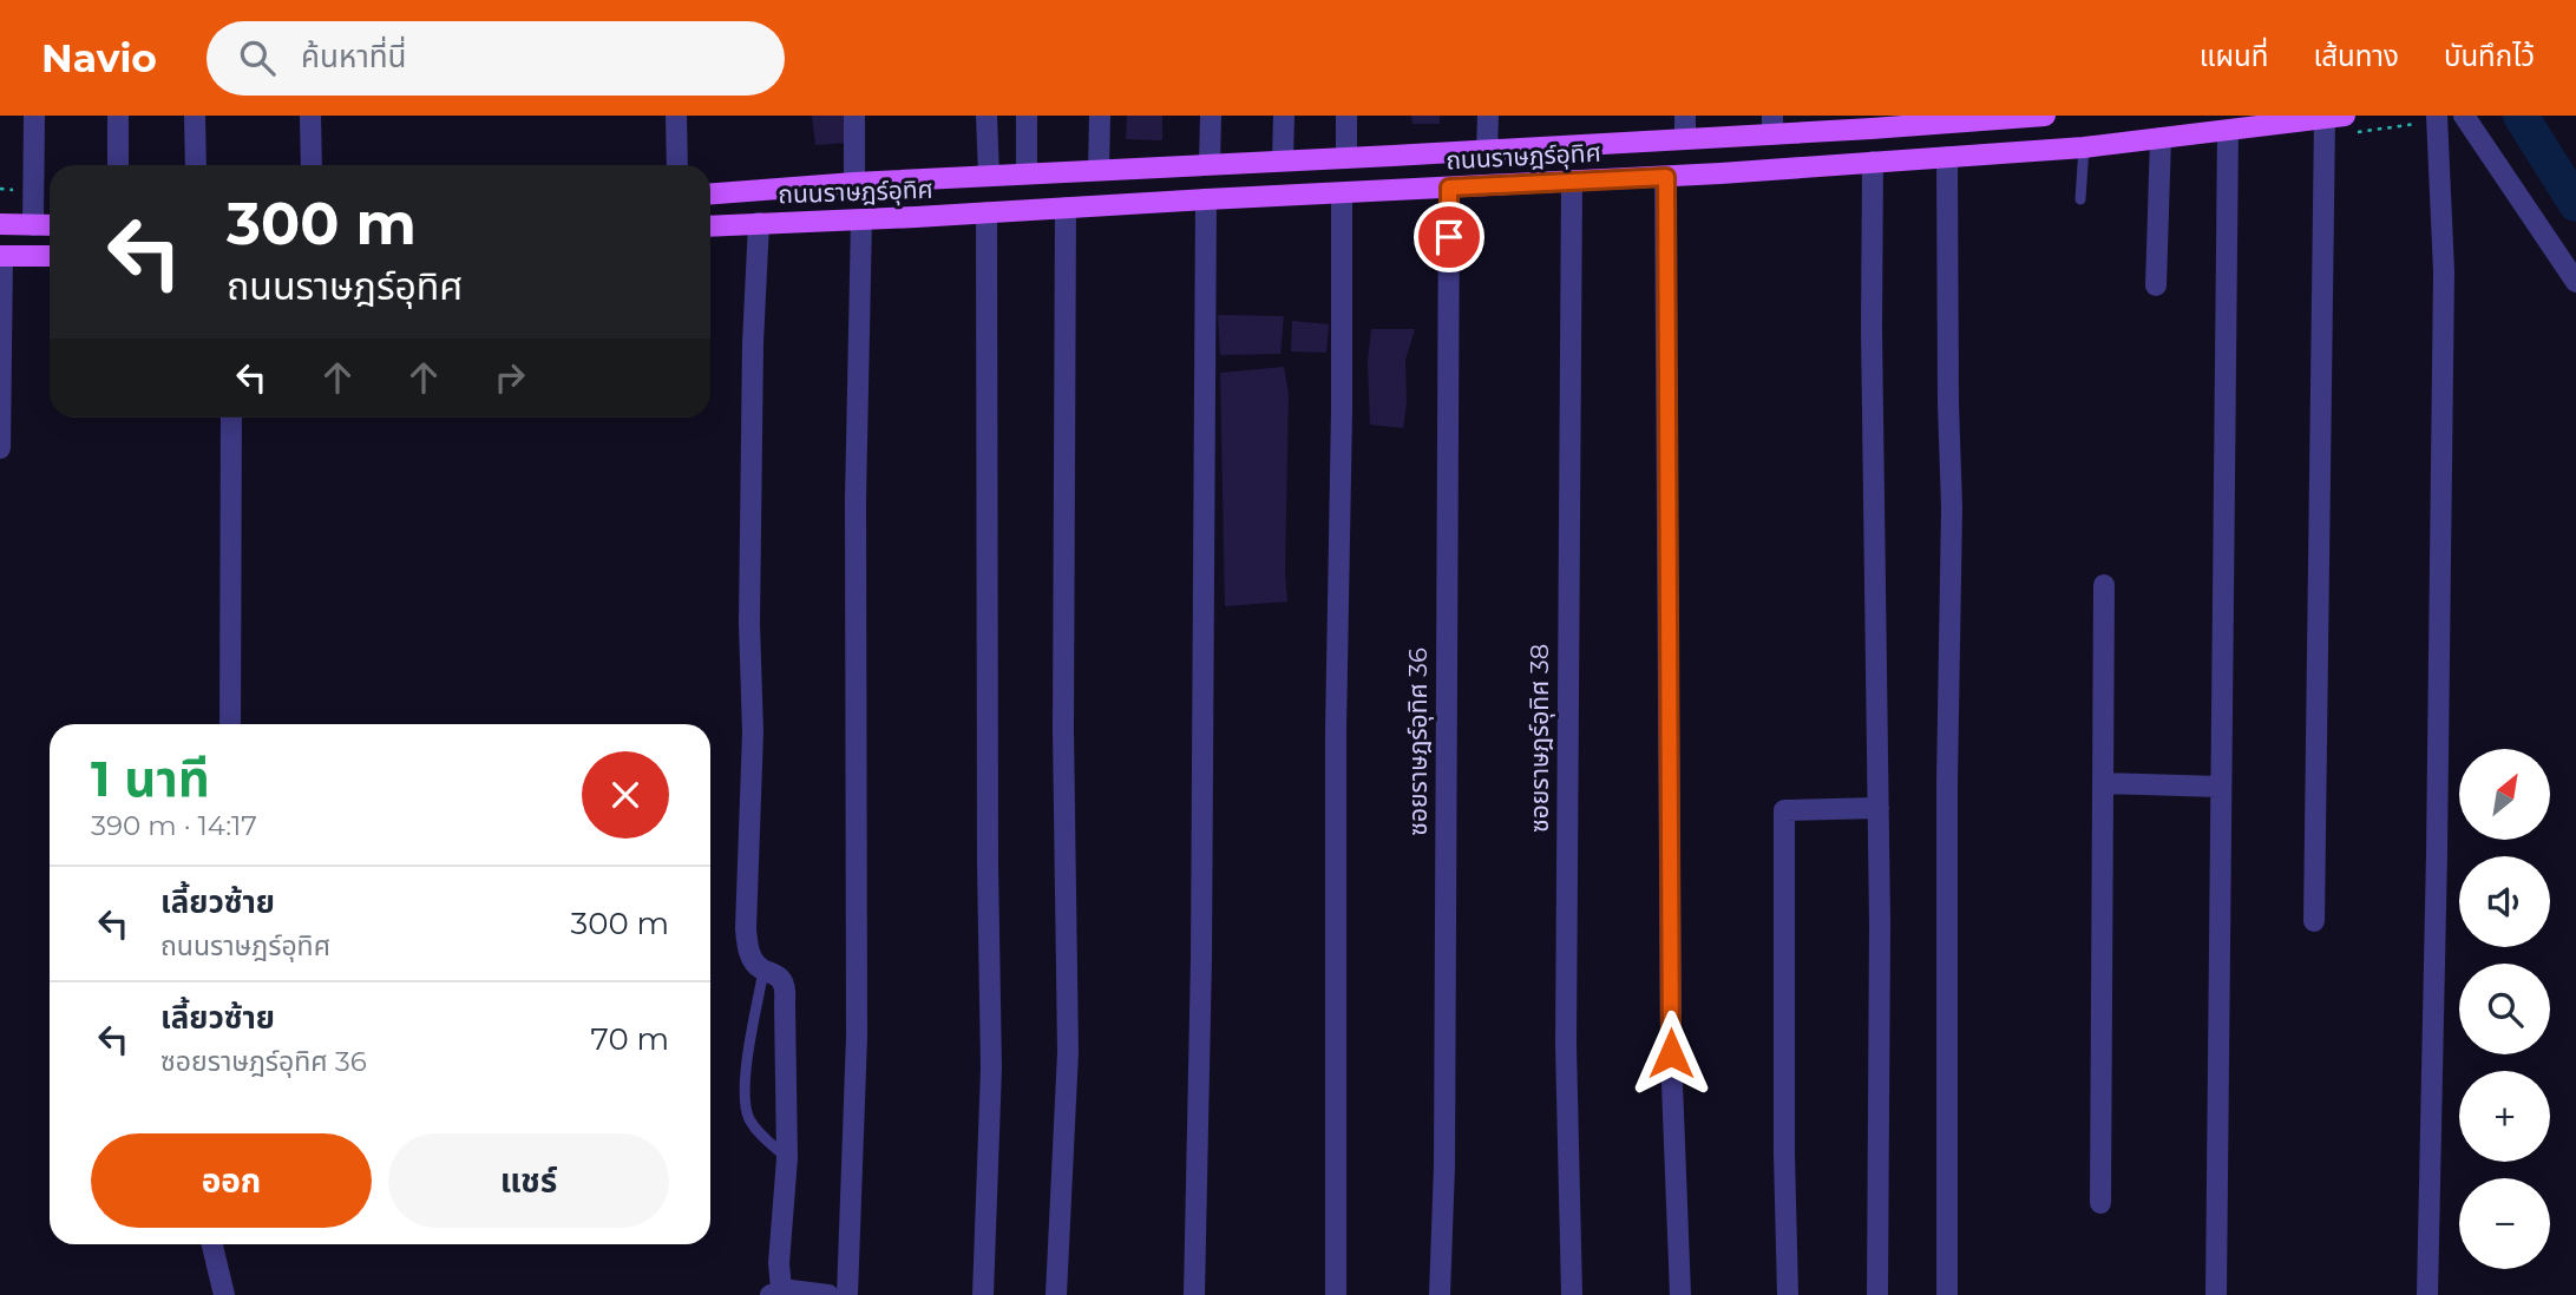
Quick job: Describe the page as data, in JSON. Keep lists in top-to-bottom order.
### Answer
{
  "streets": {
    "main road": ["ถนนราษฎร์อุทิศ"],
    "street": ["ซอยราษฎร์อุทิศ 38", "ซอยราษฎร์อุทิศ 36"]
  },
  "crossings": [
    ["ถนนราษฎร์อุทิศ", "ซอยราษฎร์อุทิศ 38"],
    ["ถนนราษฎร์อุทิศ", "ซอยราษฎร์อุทิศ 36"]
  ],
  "north": "top right",
  "page": {
    "header": "Navio",
    "search": "ค้นหาที่นี่",
    "nav": ["แผนที่", "เส้นทาง", "บันทึกไว้"],
    "turn": ["300 m", "ถนนราษฎร์อุทิศ"],
    "heading": ["1 นาที", "390 m · 14:17"],
    "map_buttons": ["+", "−"],
    "list": [
      {
        "name": "เลี้ยวซ้าย",
        "note": "ถนนราษฎร์อุทิศ",
        "value": "300 m"
      },
      {
        "name": "เลี้ยวซ้าย",
        "note": "ซอยราษฎร์อุทิศ 36",
        "value": "70 m"
      }
    ],
    "buttons": ["ออก", "แชร์"]
  }
}
